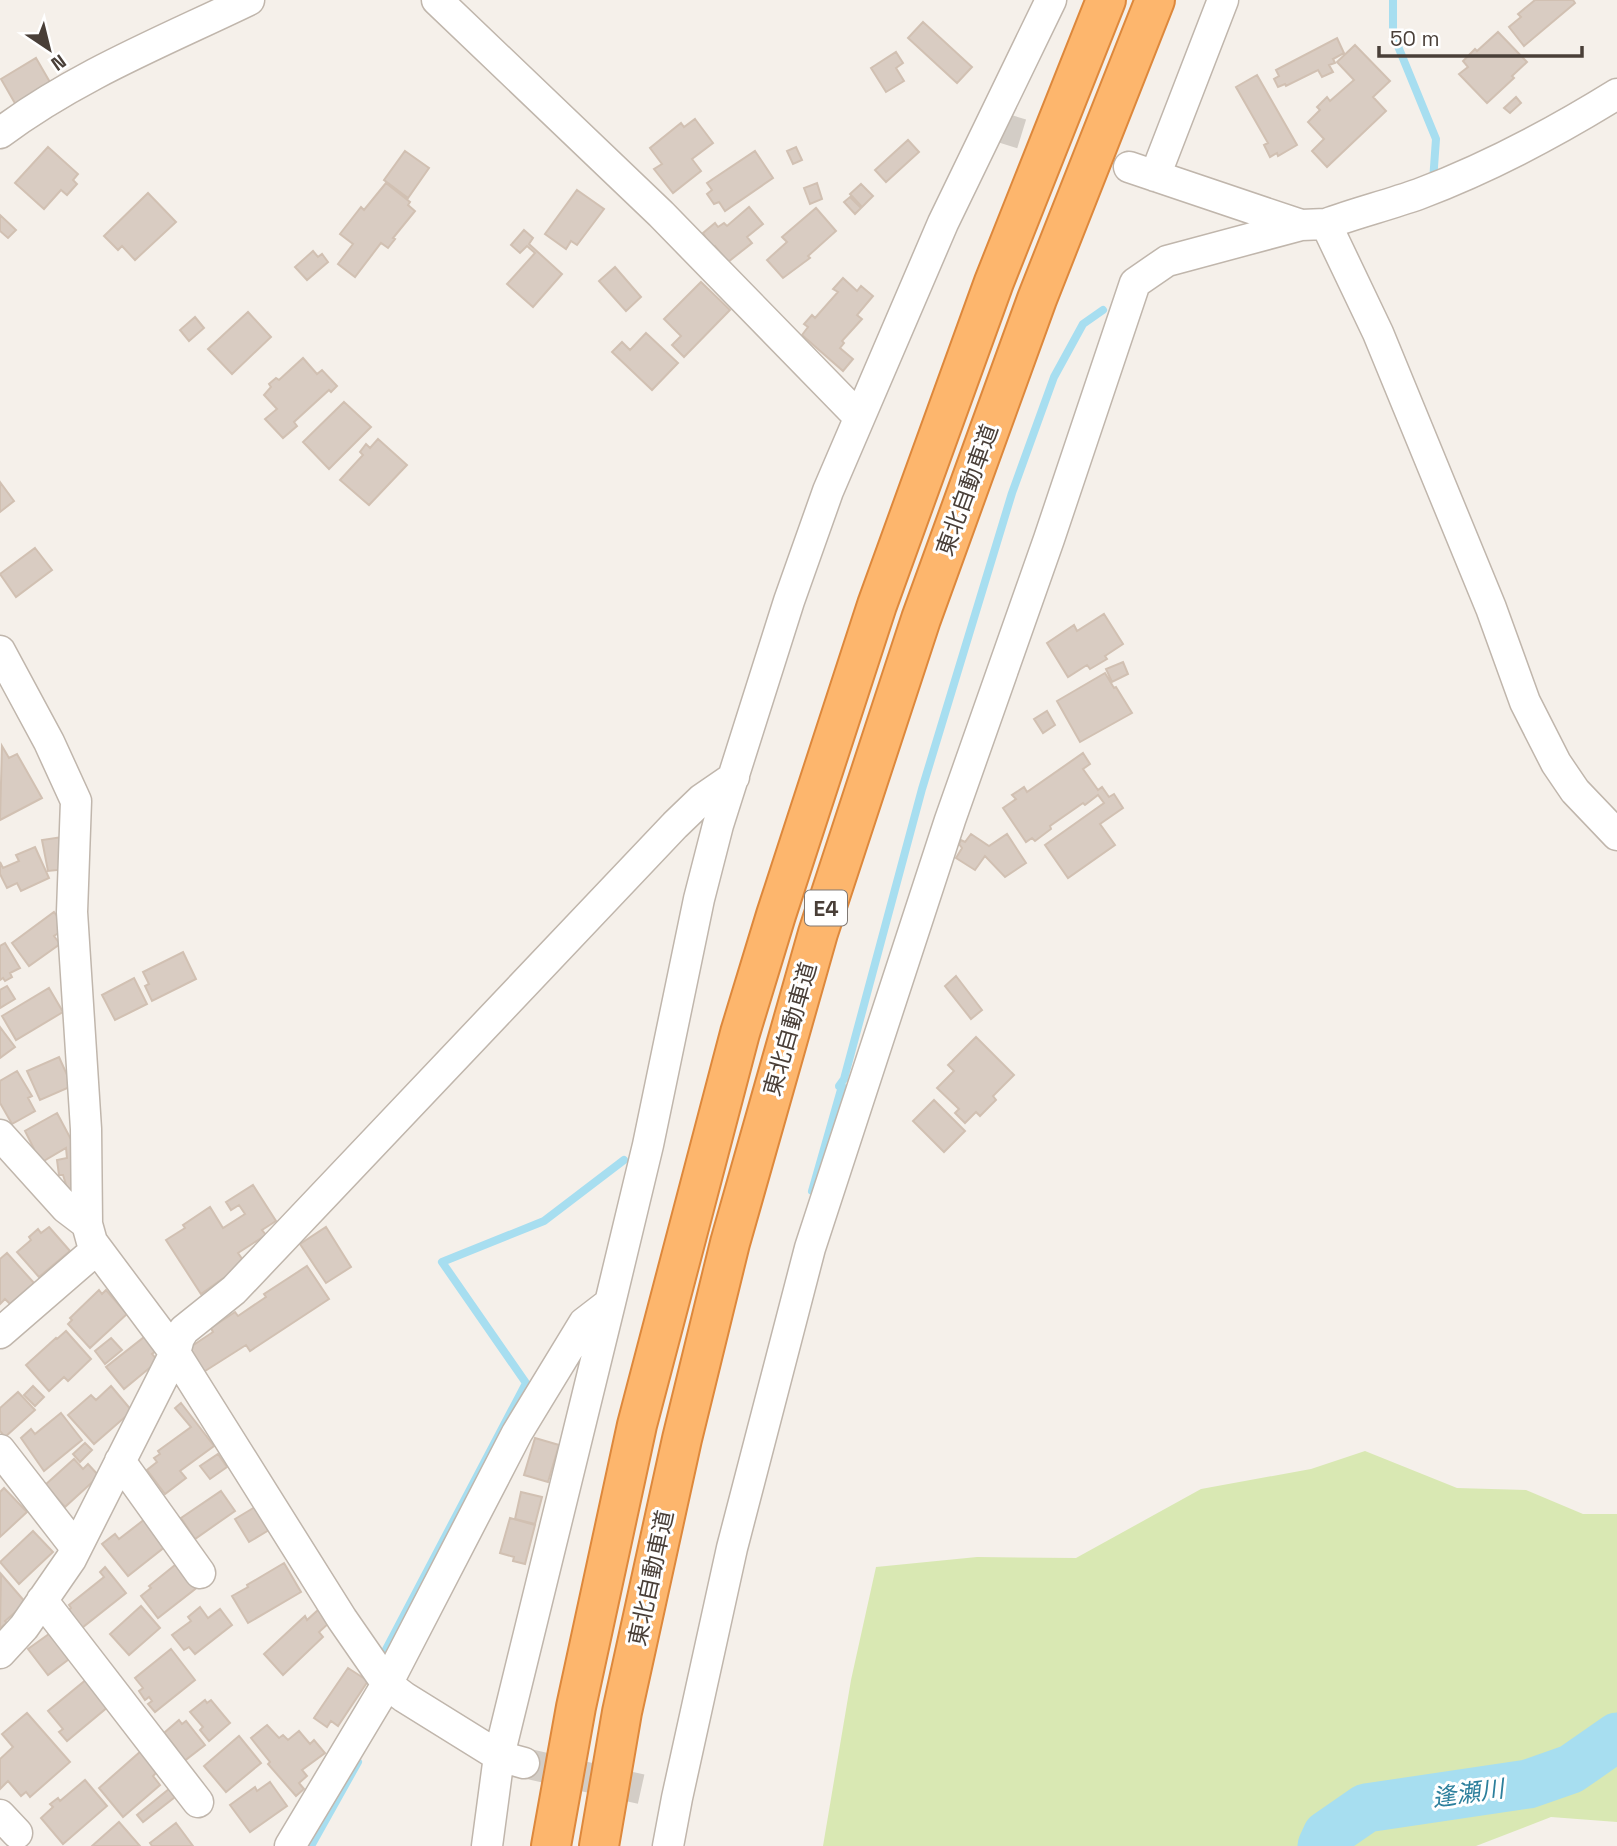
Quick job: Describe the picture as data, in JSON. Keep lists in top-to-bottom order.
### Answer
{
  "streets": {
    "highway": ["東北自動車道", "E4"]
  },
  "water": ["逢瀬川"],
  "scale_bar": "50 m",
  "north": "bottom right"
}
